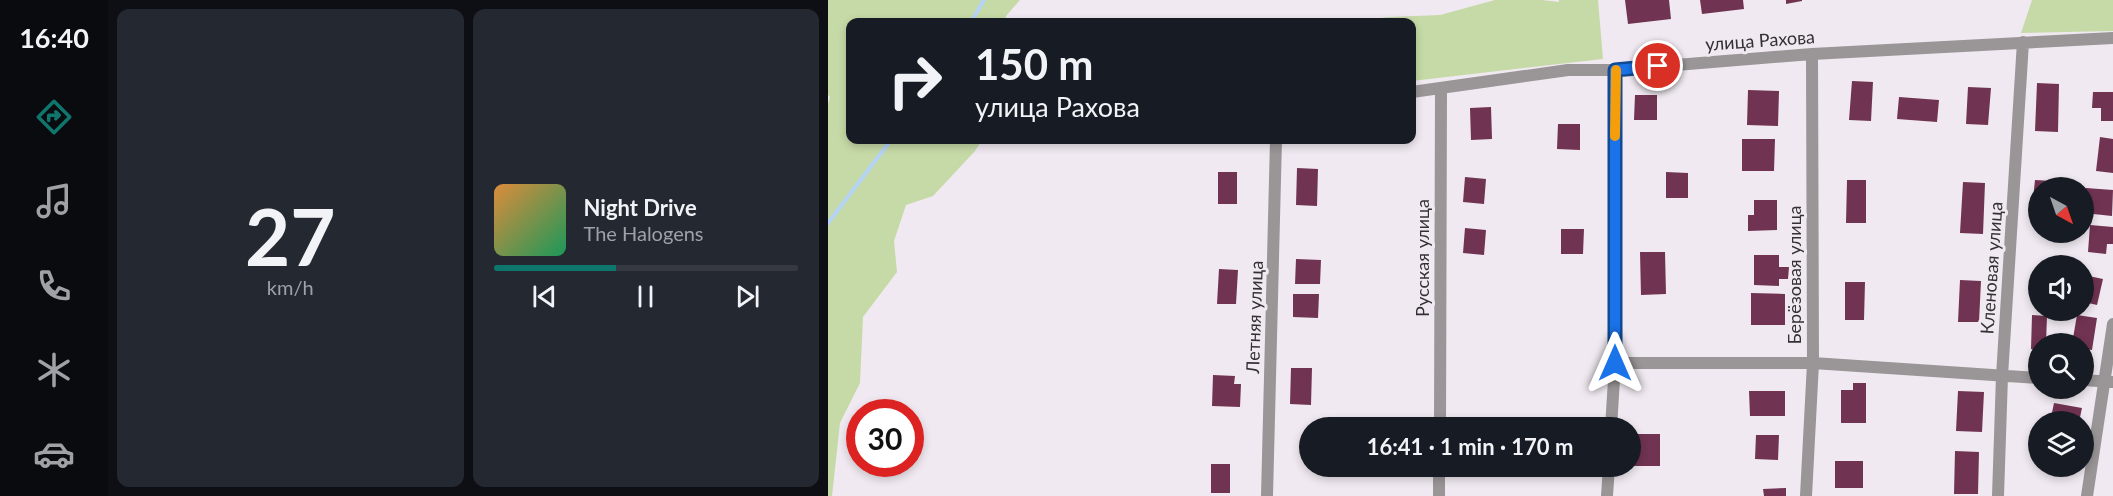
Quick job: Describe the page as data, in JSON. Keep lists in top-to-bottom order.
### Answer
{
  "streets": {
    "street": [
      "улица Рахова",
      "Русская улица",
      "Кленовая улица",
      "Берёзовая улица",
      "Летняя улица"
    ]
  },
  "crossings": [
    ["улица Рахова", "Русская улица"],
    ["улица Рахова", "Кленовая улица"],
    ["улица Рахова", "Берёзовая улица"]
  ],
  "north": "bottom right",
  "page": {
    "tabs": "16:40",
    "tile": ["27", "km/h"],
    "turn": ["150 m", "улица Рахова"],
    "song": ["Night Drive", "The Halogens"],
    "limit": "30",
    "trip": "16:41 · 1 min · 170 m"
  }
}
